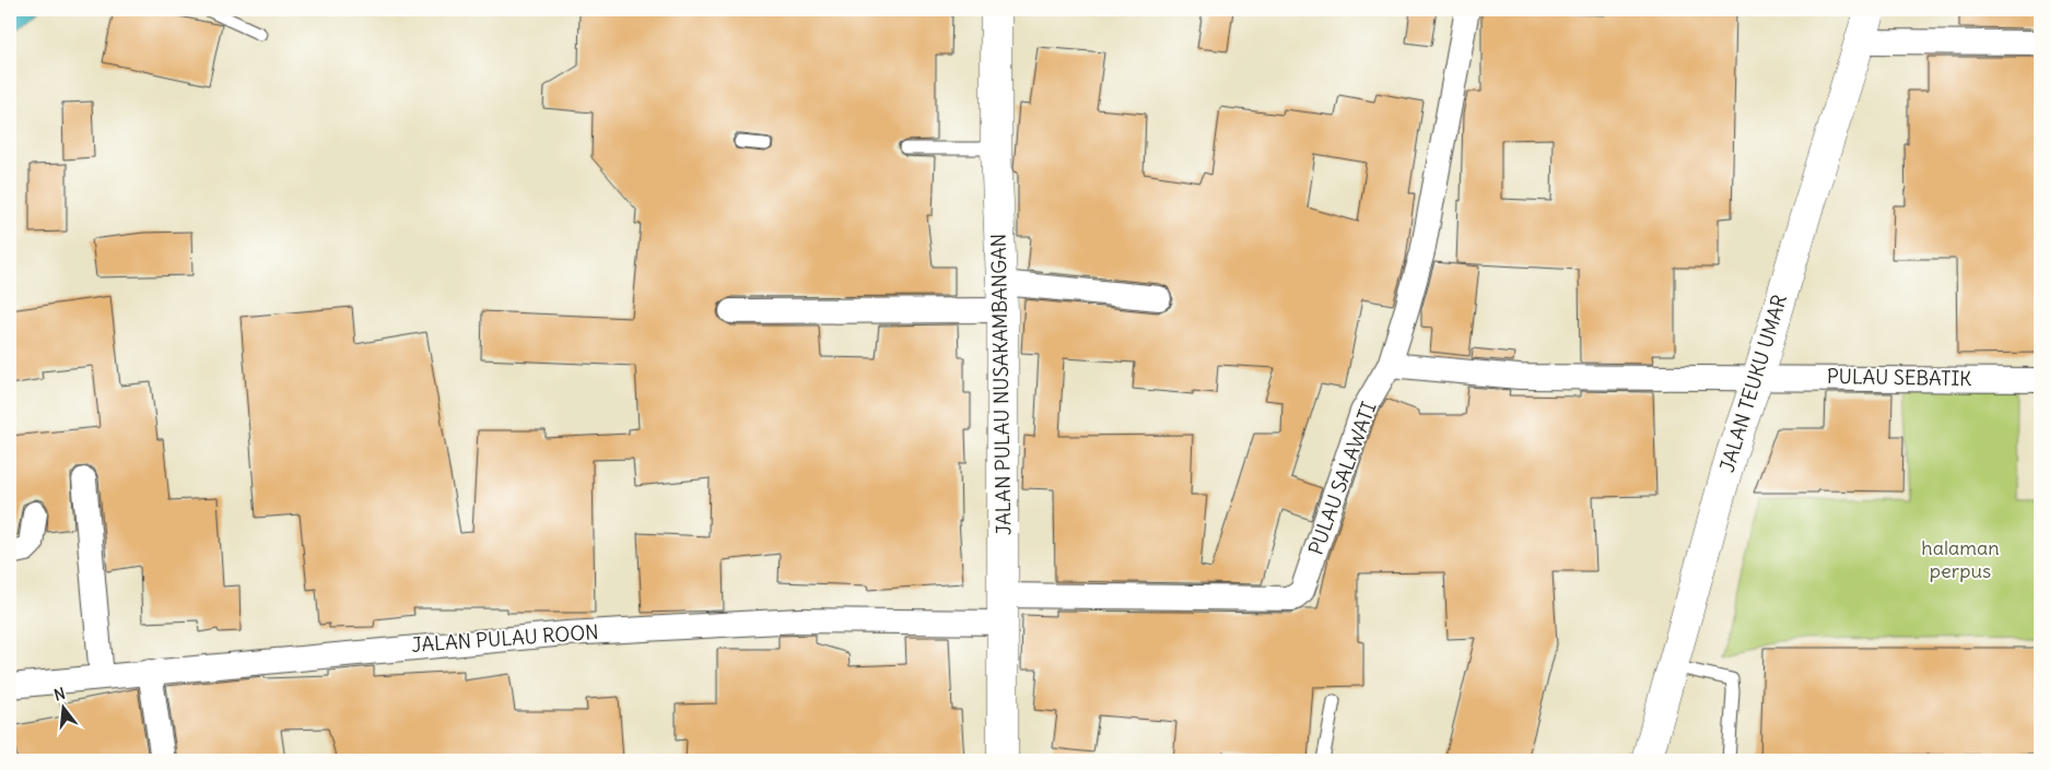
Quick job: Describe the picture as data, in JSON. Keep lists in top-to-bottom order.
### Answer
{
  "streets": {
    "main road": ["JALAN TEUKU UMAR", "JALAN PULAU NUSAKAMBANGAN"],
    "street": ["PULAU SEBATIK", "PULAU SALAWATI", "JALAN PULAU ROON"]
  },
  "crossings": [
    ["PULAU SEBATIK", "JALAN TEUKU UMAR"],
    ["PULAU SEBATIK", "PULAU SALAWATI"],
    ["JALAN PULAU NUSAKAMBANGAN", "PULAU SALAWATI"],
    ["JALAN PULAU NUSAKAMBANGAN", "JALAN PULAU ROON"],
    ["PULAU SALAWATI", "JALAN PULAU ROON"]
  ],
  "parks": ["halaman perpus"],
  "north": "top"
}
